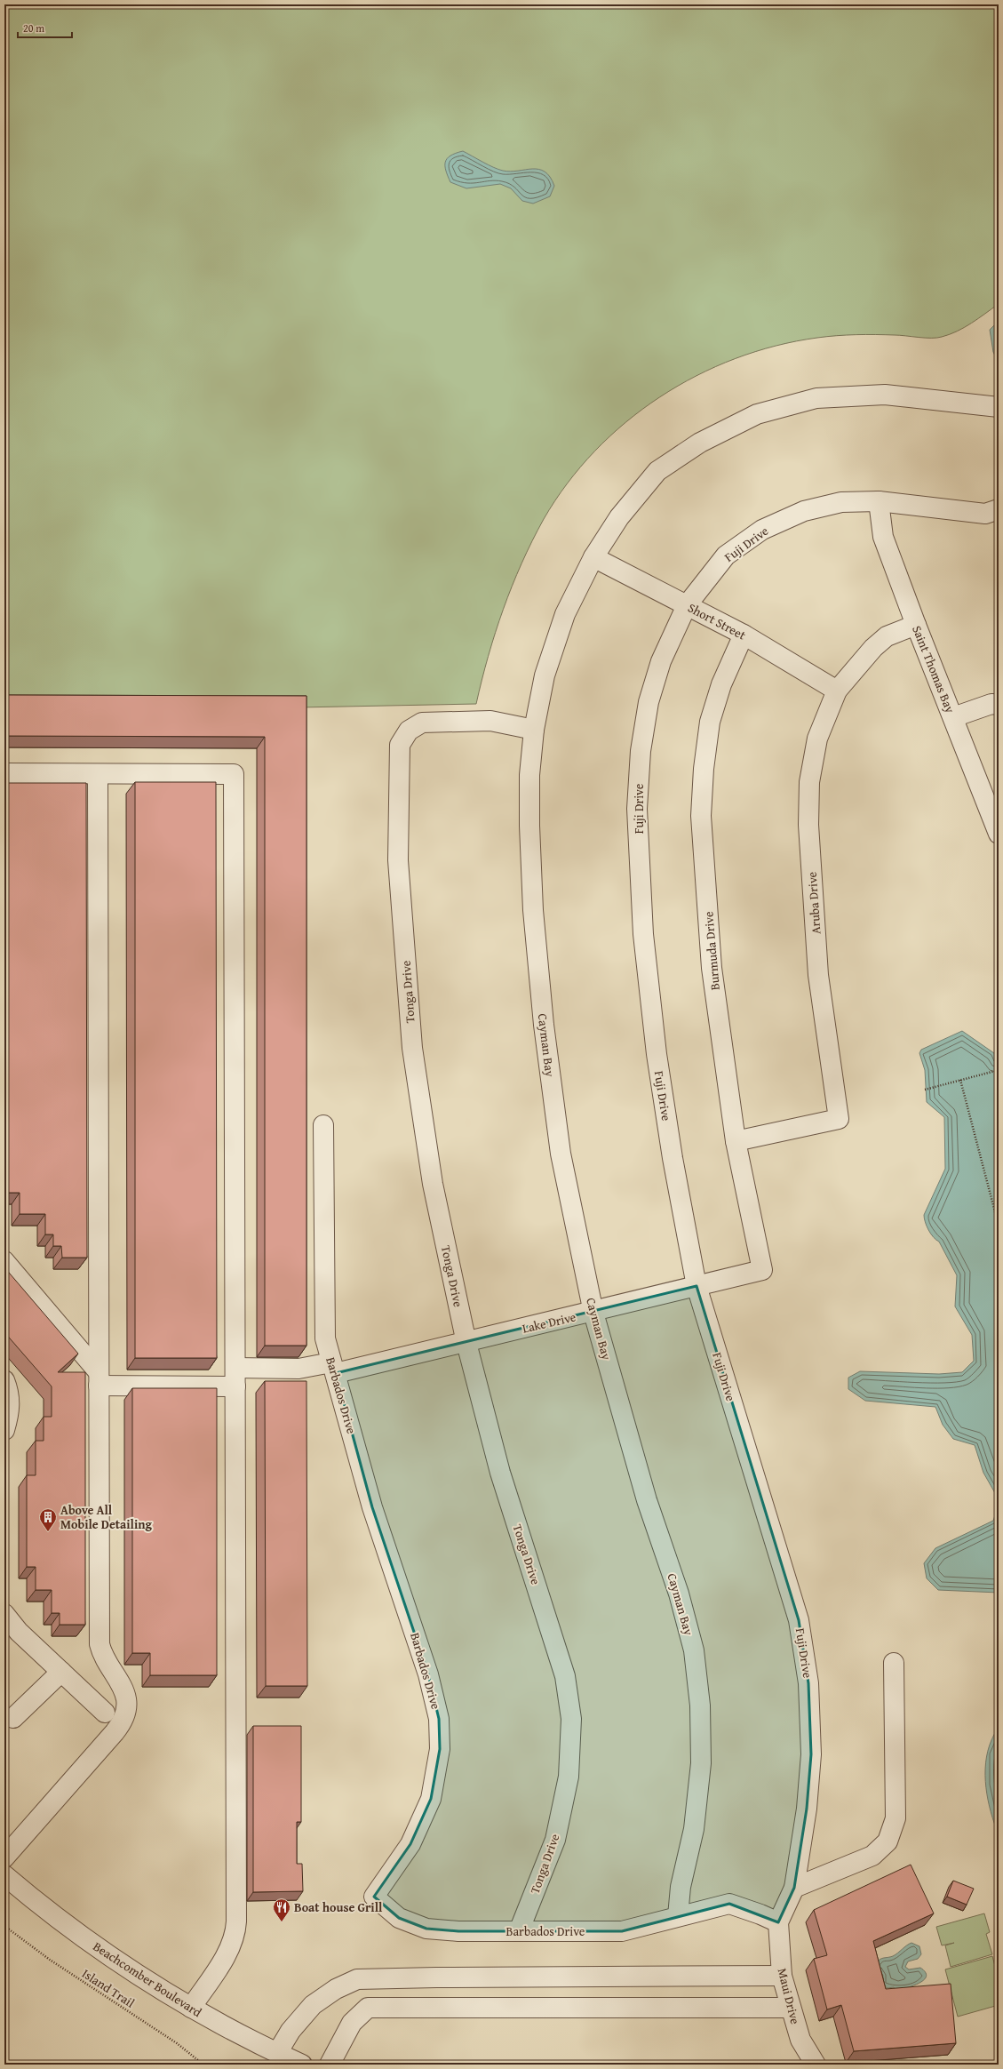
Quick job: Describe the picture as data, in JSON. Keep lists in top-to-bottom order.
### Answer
{
  "streets": {
    "street": [
      "Fuji Drive",
      "Short Street",
      "Saint Thomas Bay",
      "Aruba Drive",
      "Burmuda Drive",
      "Tonga Drive",
      "Cayman Bay",
      "Lake Drive",
      "Barbados Drive",
      "Beachcomber Boulevard",
      "Maui Drive"
    ],
    "path": ["Island Trail"]
  },
  "crossings": [
    ["Fuji Drive", "Short Street"],
    ["Fuji Drive", "Saint Thomas Bay"],
    ["Fuji Drive", "Lake Drive"],
    ["Fuji Drive", "Barbados Drive"],
    ["Fuji Drive", "Maui Drive"],
    ["Short Street", "Aruba Drive"],
    ["Short Street", "Burmuda Drive"],
    ["Saint Thomas Bay", "Aruba Drive"],
    ["Aruba Drive", "Burmuda Drive"],
    ["Burmuda Drive", "Lake Drive"],
    ["Tonga Drive", "Cayman Bay"],
    ["Tonga Drive", "Lake Drive"],
    ["Tonga Drive", "Barbados Drive"],
    ["Cayman Bay", "Lake Drive"],
    ["Cayman Bay", "Barbados Drive"],
    ["Lake Drive", "Barbados Drive"],
    ["Barbados Drive", "Maui Drive"]
  ],
  "places": {
    "building": ["Above All Mobile Detailing"],
    "restaurant": ["Boat house Grill"]
  },
  "scale_bar": "20 m"
}
